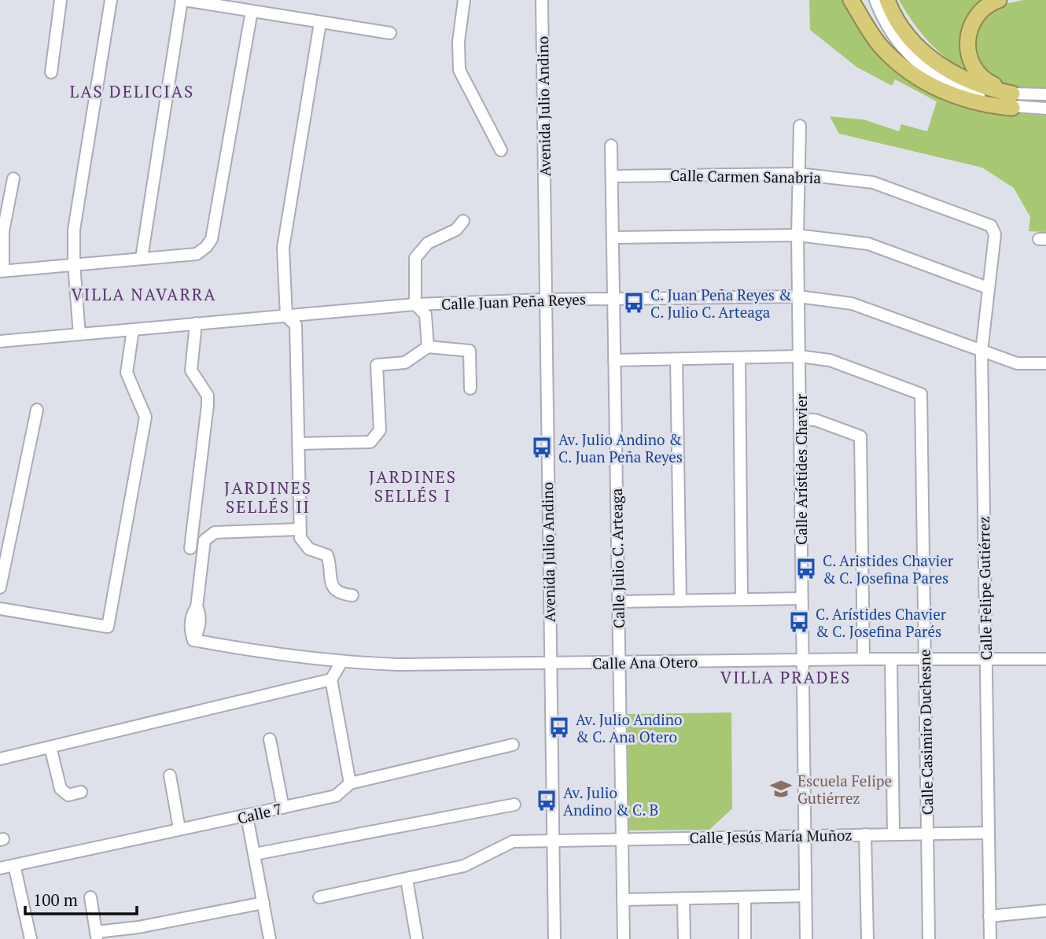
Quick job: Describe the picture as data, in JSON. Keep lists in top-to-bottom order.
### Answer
{
  "streets": {
    "street": [
      "Avenida Julio Andino",
      "Calle Carmen Sanabria",
      "Calle Juan Peña Reyes",
      "Calle Arístides Chavier",
      "Calle Julio C. Arteaga",
      "Calle Felipe Gutiérrez",
      "Calle Ana Otero",
      "Calle Casimiro Duchesne",
      "Calle 7",
      "Calle Jesús María Muñoz"
    ]
  },
  "crossings": [
    ["Avenida Julio Andino", "Calle Juan Peña Reyes"],
    ["Avenida Julio Andino", "Calle Ana Otero"],
    ["Avenida Julio Andino", "Calle Jesús María Muñoz"],
    ["Calle Carmen Sanabria", "Calle Arístides Chavier"],
    ["Calle Carmen Sanabria", "Calle Julio C. Arteaga"],
    ["Calle Carmen Sanabria", "Calle Felipe Gutiérrez"],
    ["Calle Juan Peña Reyes", "Calle Arístides Chavier"],
    ["Calle Juan Peña Reyes", "Calle Julio C. Arteaga"],
    ["Calle Juan Peña Reyes", "Calle Felipe Gutiérrez"],
    ["Calle Arístides Chavier", "Calle Ana Otero"],
    ["Calle Arístides Chavier", "Calle Casimiro Duchesne"],
    ["Calle Arístides Chavier", "Calle Jesús María Muñoz"],
    ["Calle Julio C. Arteaga", "Calle Ana Otero"],
    ["Calle Julio C. Arteaga", "Calle Jesús María Muñoz"],
    ["Calle Felipe Gutiérrez", "Calle Ana Otero"],
    ["Calle Felipe Gutiérrez", "Calle Jesús María Muñoz"],
    ["Calle Ana Otero", "Calle Casimiro Duchesne"],
    ["Calle Casimiro Duchesne", "Calle Jesús María Muñoz"]
  ],
  "districts": [
    "LAS DELICIAS",
    "VILLA NAVARRA",
    "JARDINES SELLÉS I",
    "JARDINES SELLÉS II",
    "VILLA PRADES"
  ],
  "places": {
    "bus stop": [
      "C. Juan Peña Reyes & C. Julio C. Arteaga",
      "Av. Julio Andino & C. Juan Peña Reyes",
      "C. Aristides Chavier & C. Josefina Pares",
      "C. Arístides Chavier & C. Josefina Parés",
      "Av. Julio Andino & C. Ana Otero",
      "Av. Julio Andino & C. B"
    ],
    "school or university": ["Escuela Felipe Gutiérrez"]
  },
  "scale_bar": "100 m"
}
